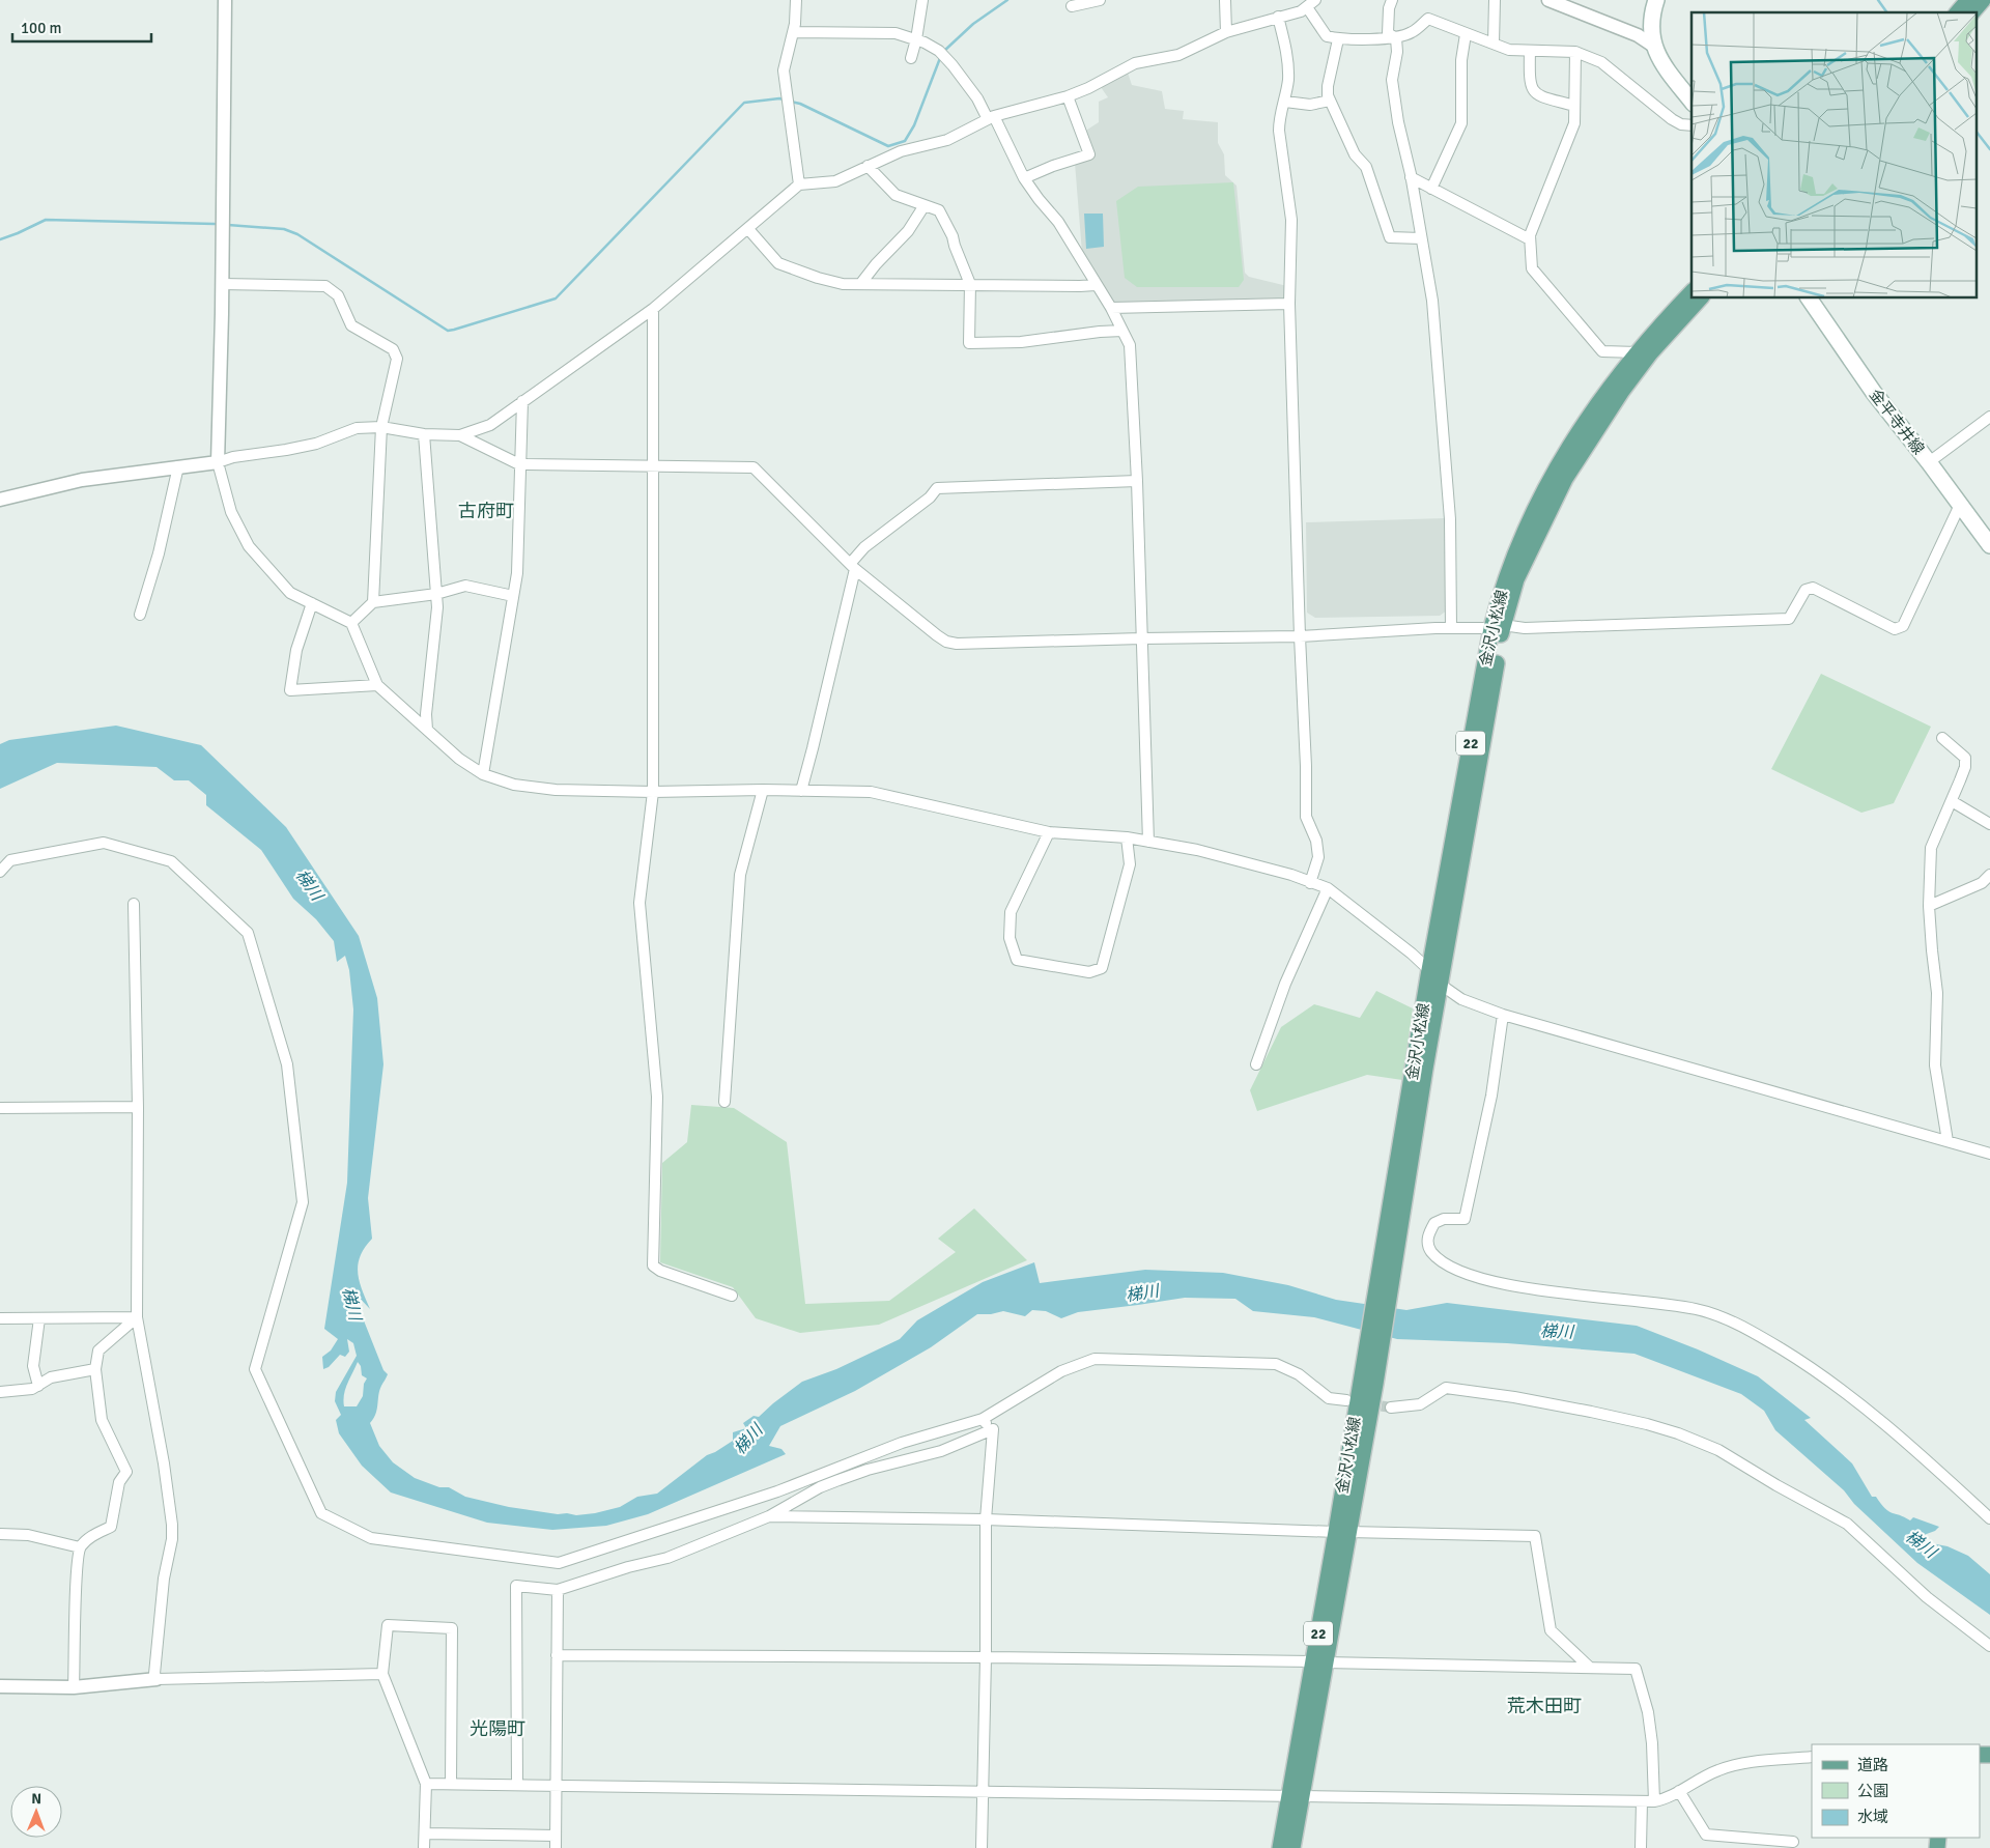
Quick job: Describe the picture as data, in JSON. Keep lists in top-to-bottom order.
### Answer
{
  "streets": {
    "main road": ["金平寺井線", "金沢小松線", "22"]
  },
  "districts": ["古府町", "荒木田町", "光陽町"],
  "water": ["梯川"],
  "legend": ["道路", "公園", "水域"],
  "scale_bar": "100 m",
  "north": "top"
}
